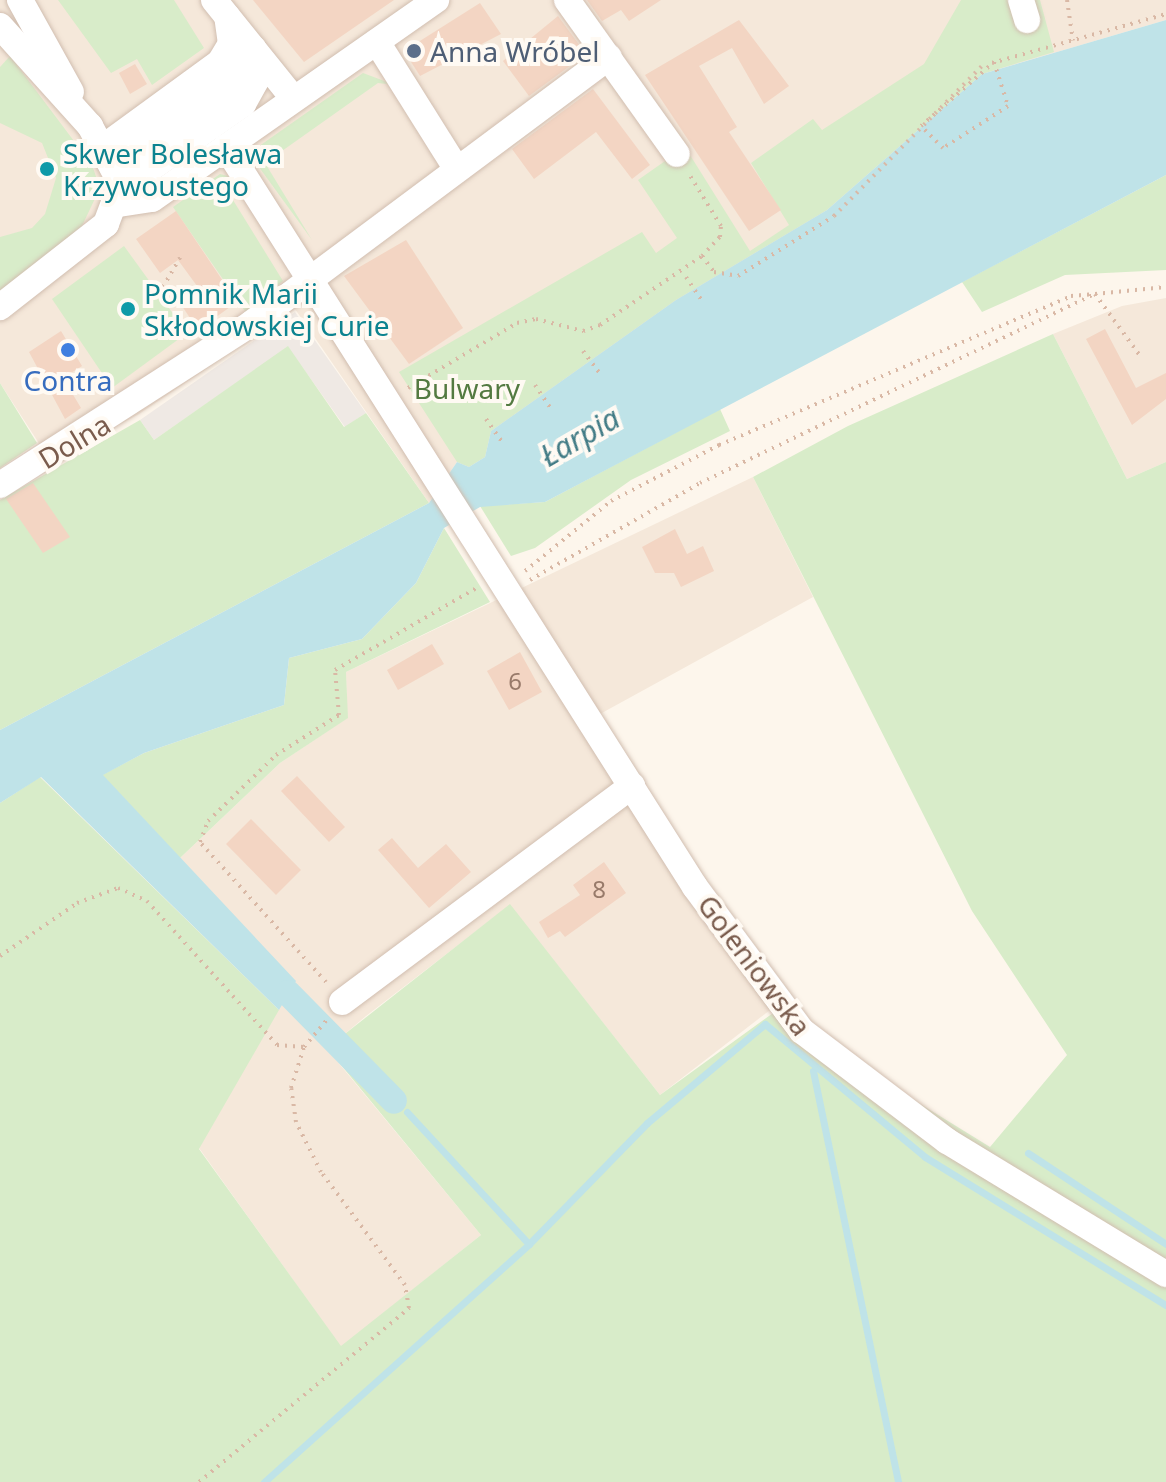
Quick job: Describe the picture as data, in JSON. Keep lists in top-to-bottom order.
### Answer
{
  "streets": {
    "street": ["Dolna", "Goleniowska"]
  },
  "water": ["Łarpia"],
  "parks": ["Bulwary"],
  "places": [
    "Anna Wróbel",
    "Skwer Bolesława Krzywoustego",
    "Pomnik Marii Skłodowskiej Curie",
    "Contra"
  ],
  "house_numbers": ["6", "8"]
}
